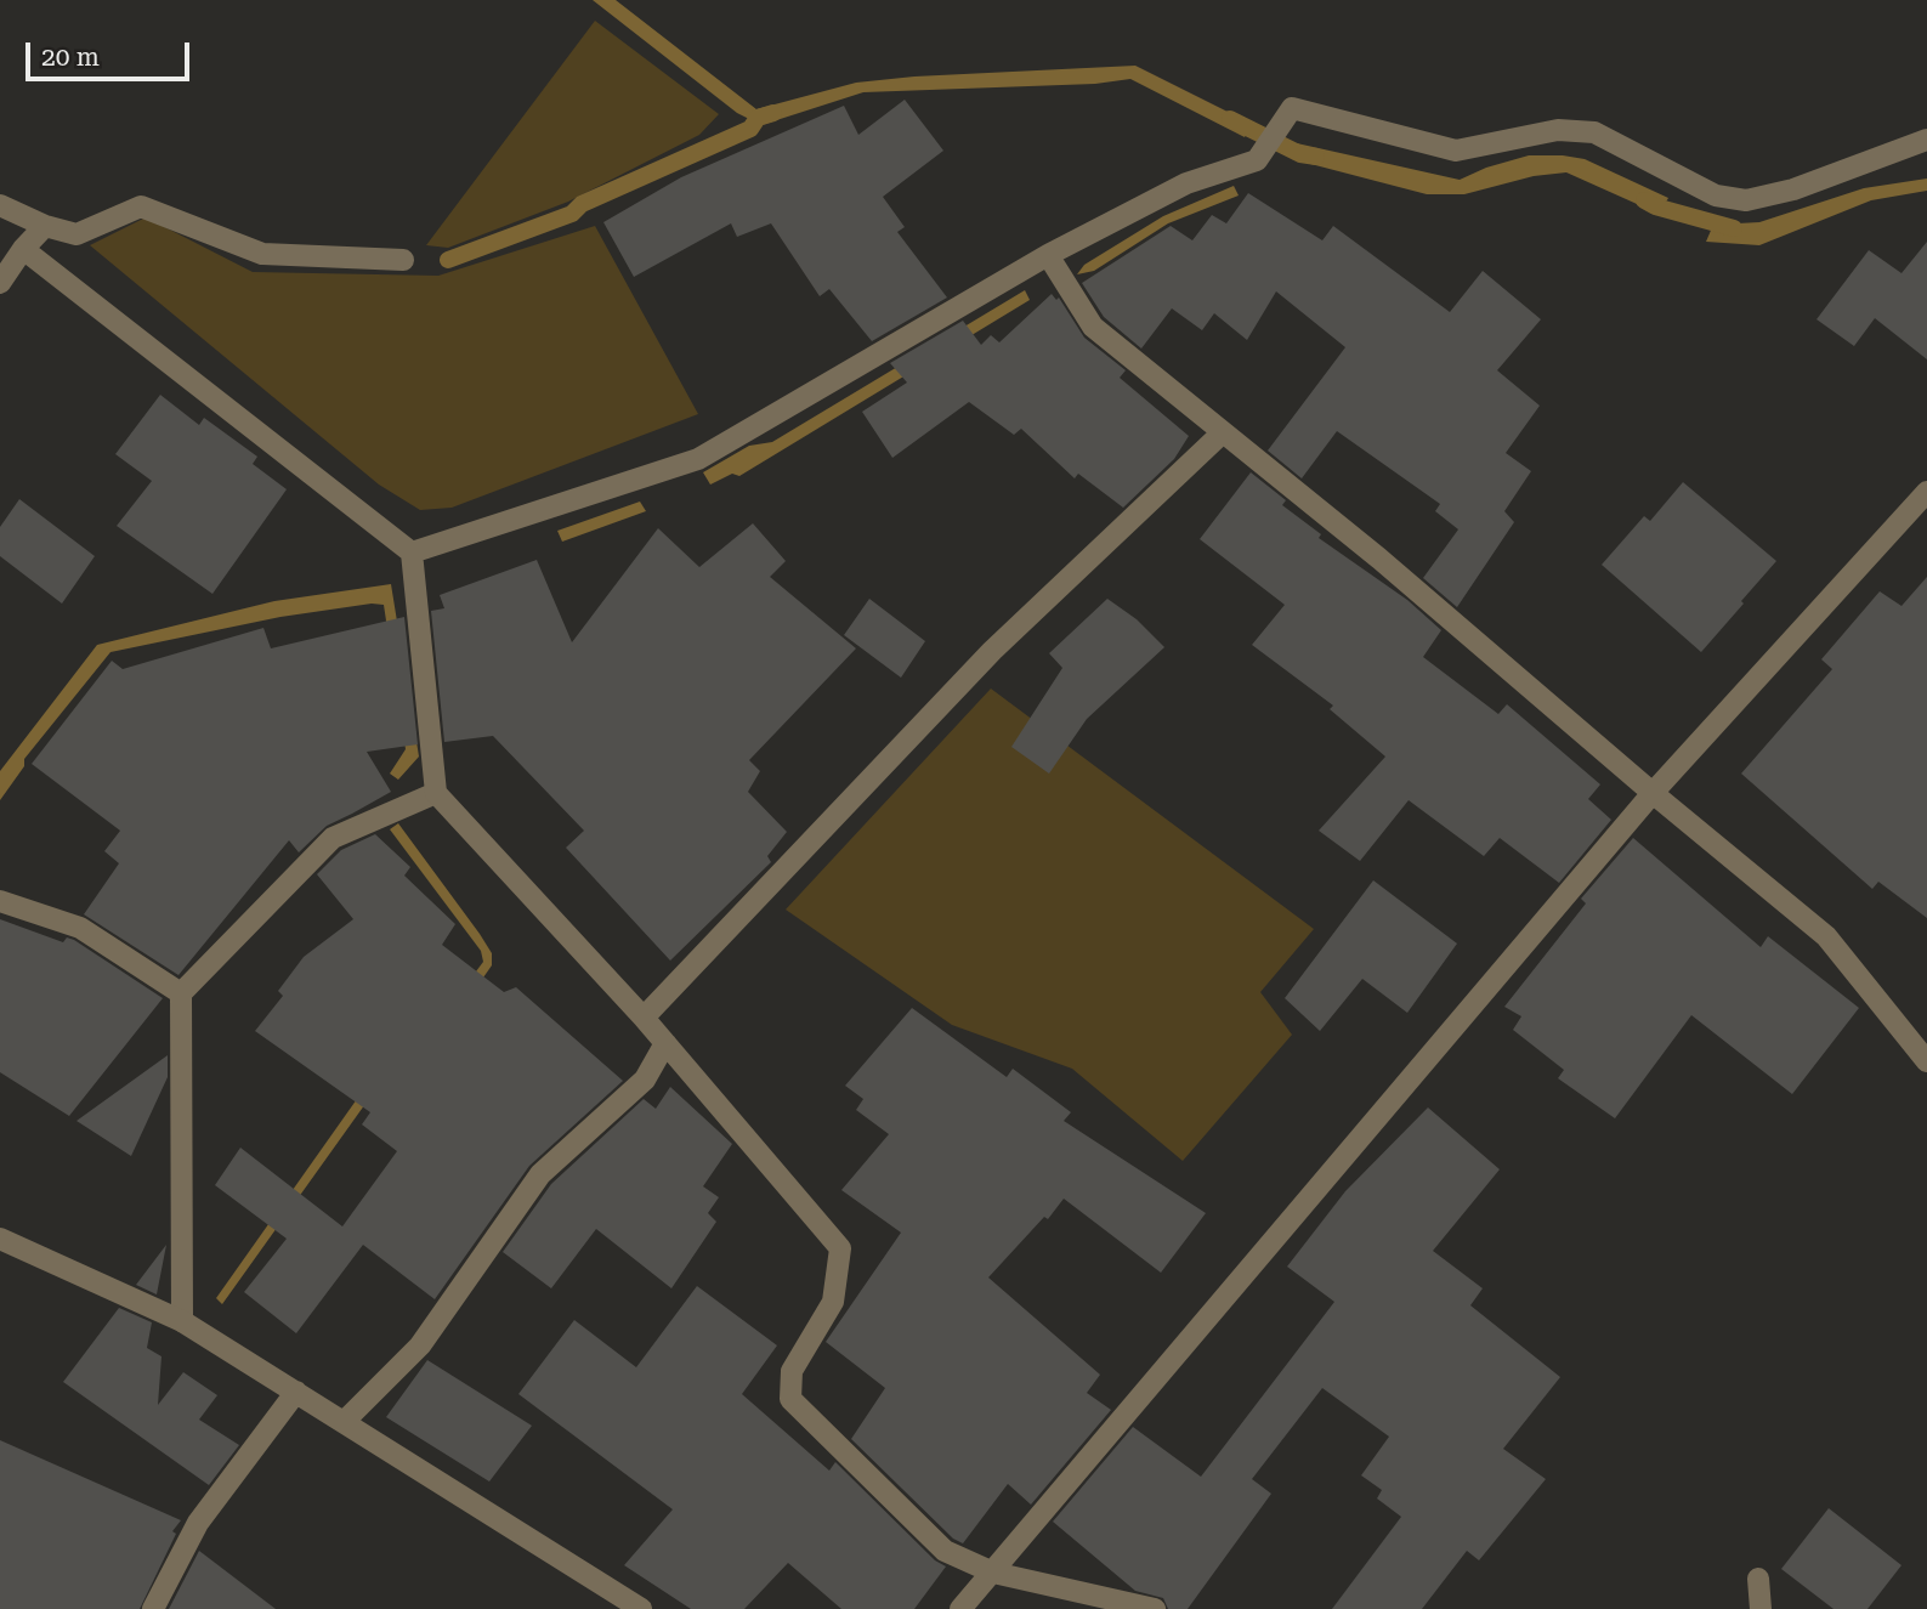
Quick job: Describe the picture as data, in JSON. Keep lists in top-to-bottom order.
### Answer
{
  "scale_bar": "20 m"
}
